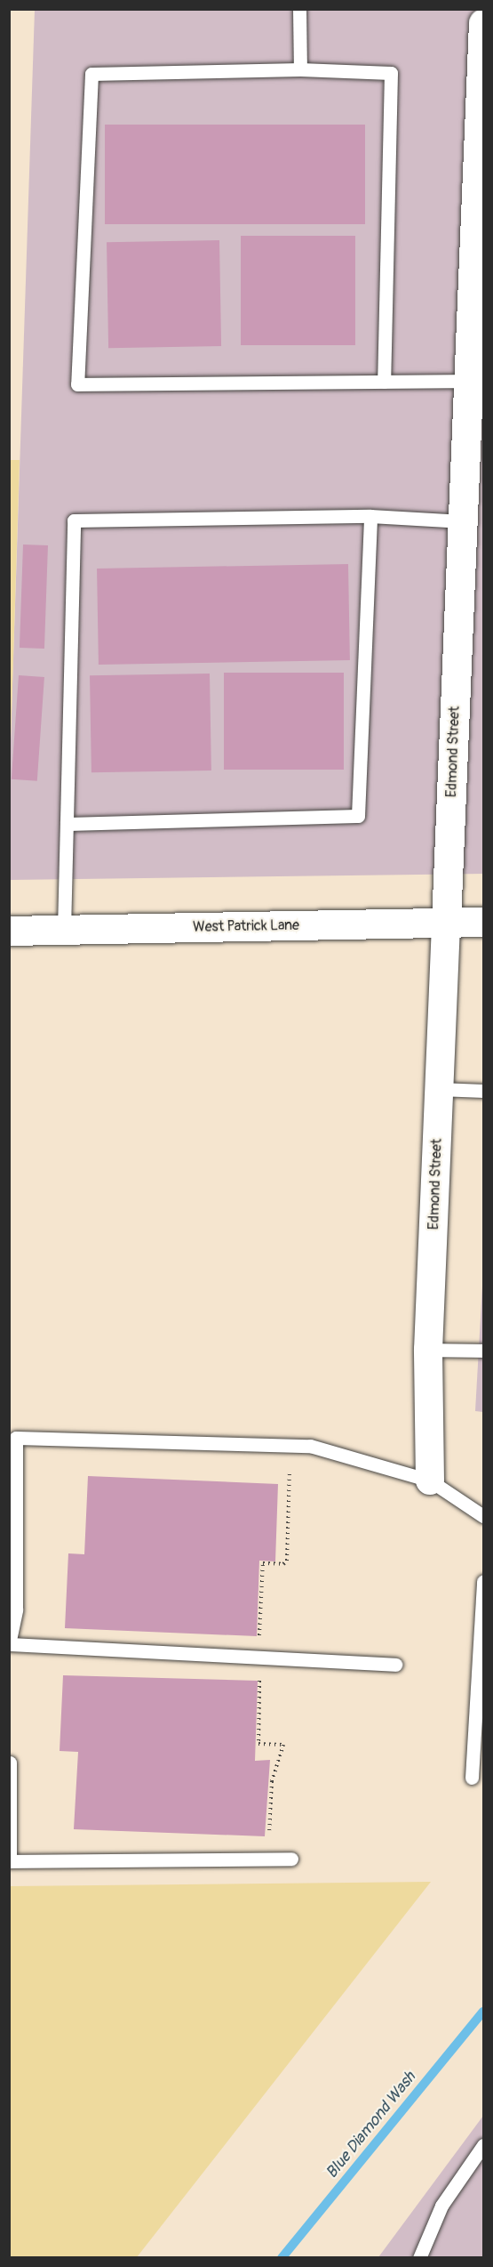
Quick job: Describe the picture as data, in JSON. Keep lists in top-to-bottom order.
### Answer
{
  "streets": {
    "street": ["Edmond Street", "West Patrick Lane"]
  },
  "crossings": [
    ["Edmond Street", "West Patrick Lane"]
  ],
  "water": ["Blue Diamond Wash"]
}
